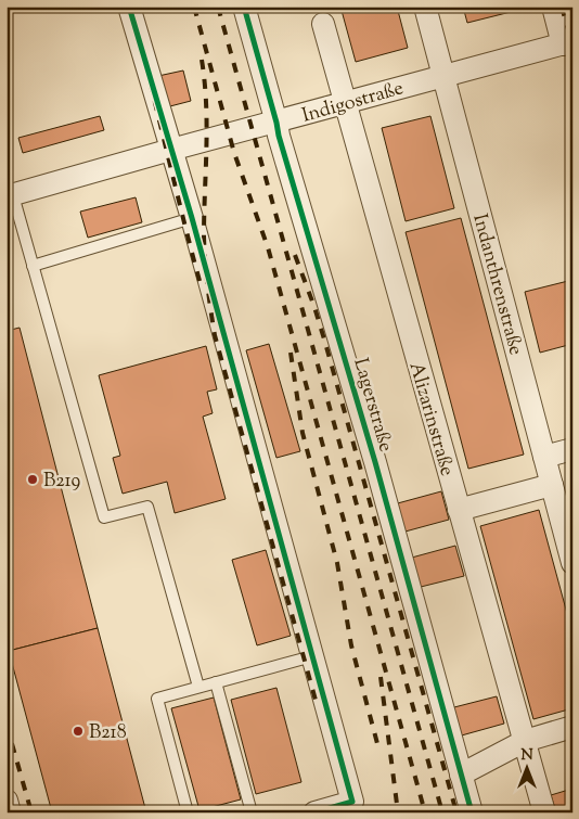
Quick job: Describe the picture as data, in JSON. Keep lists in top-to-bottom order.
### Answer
{
  "streets": {
    "street": [
      "Indigostraße",
      "Indanthrenstraße",
      "Lagerstraße",
      "Alizarinstraße"
    ]
  },
  "crossings": [
    ["Indigostraße", "Indanthrenstraße"],
    ["Indigostraße", "Lagerstraße"],
    ["Indigostraße", "Alizarinstraße"]
  ],
  "places": ["B219", "B218"],
  "north": "top"
}
